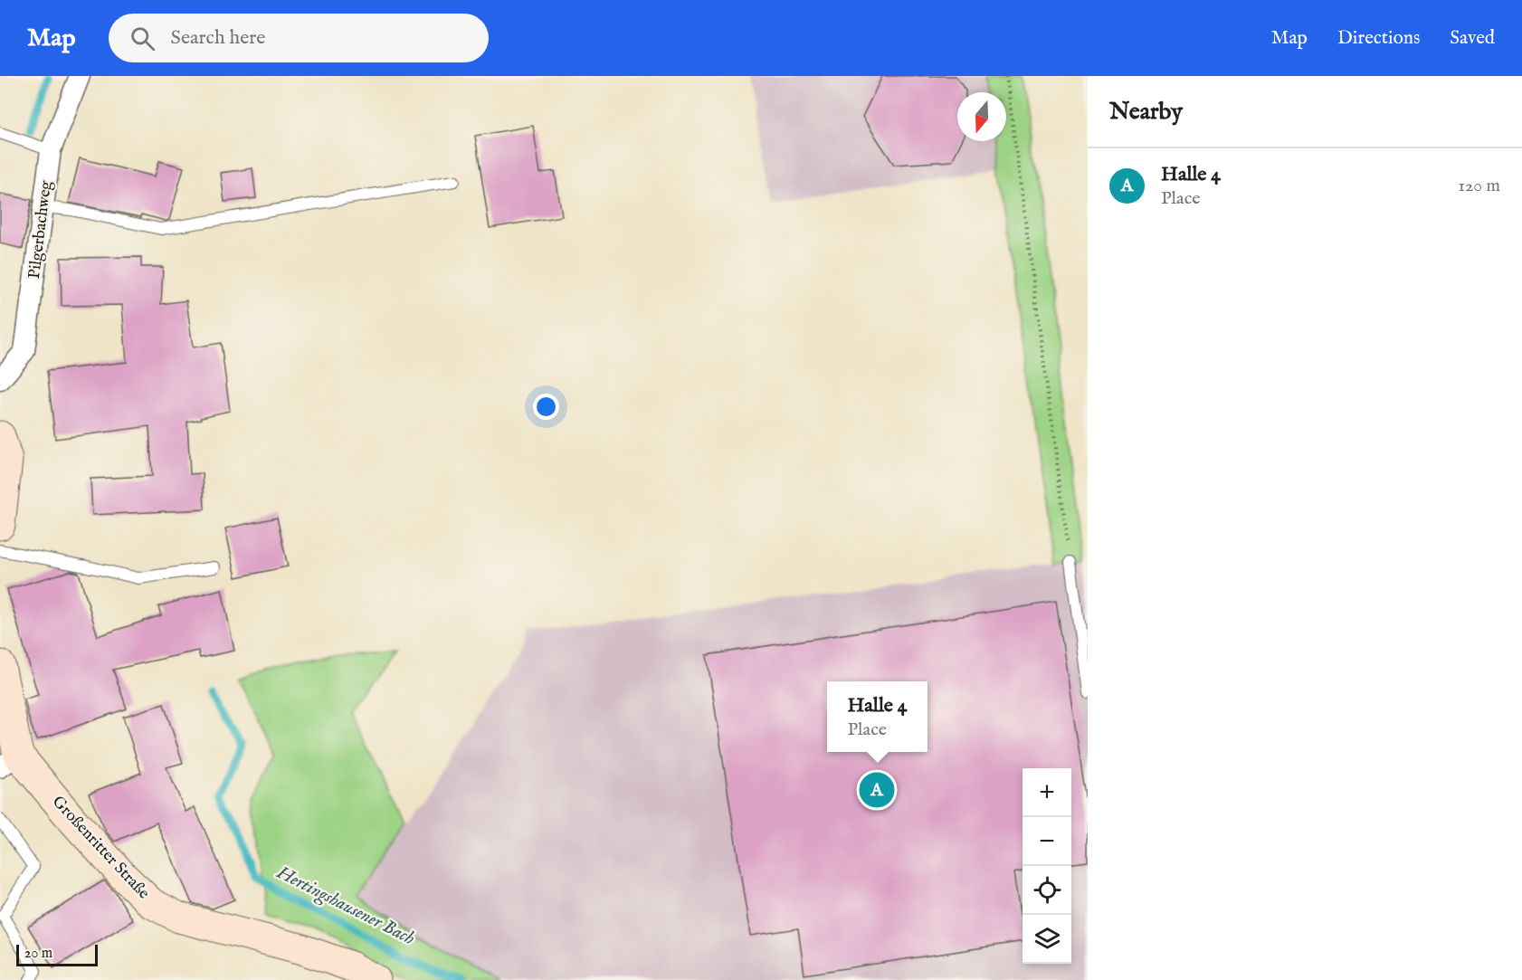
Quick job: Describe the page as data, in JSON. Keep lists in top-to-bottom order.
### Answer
{
  "streets": {
    "street": ["Pilgerbachweg", "Großenritter Straße"]
  },
  "water": ["Hertingshausener Bach"],
  "scale_bar": "20 m",
  "north": "bottom",
  "page": {
    "header": "Map",
    "search": "Search here",
    "nav": ["Map", "Directions", "Saved"],
    "heading": "Nearby",
    "list": [
      {
        "mark": "A",
        "name": "Halle 4",
        "note": "Place",
        "value": "120 m"
      }
    ],
    "popup": ["Halle 4", "Place"],
    "map_buttons": ["+", "−"],
    "pins": "A",
    "scale": "20 m"
  }
}
